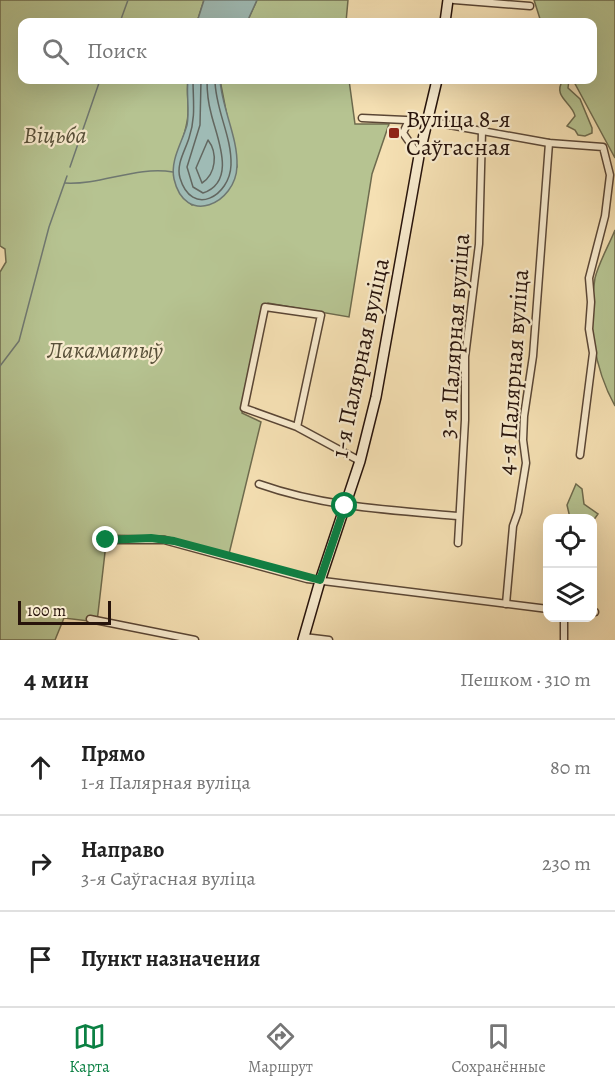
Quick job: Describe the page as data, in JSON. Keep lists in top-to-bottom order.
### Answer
{
  "streets": {
    "street": ["3-я Палярная вуліца", "1-я Палярная вуліца", "4-я Палярная вуліца"]
  },
  "parks": ["Віцьба", "Лакаматыў"],
  "places": {
    "transit": ["Вуліца 8-я Саўгасная"]
  },
  "scale_bar": "100 m",
  "page": {
    "search": "Поиск",
    "scale": "100 m",
    "heading": ["4 мин", "Пешком · 310 m"],
    "list": [
      ["Прямо", "1-я Палярная вуліца", "80 m"],
      ["Направо", "3-я Саўгасная вуліца", "230 m"],
      "Пункт назначения"
    ],
    "nav": ["Карта", "Маршрут", "Сохранённые"]
  }
}
